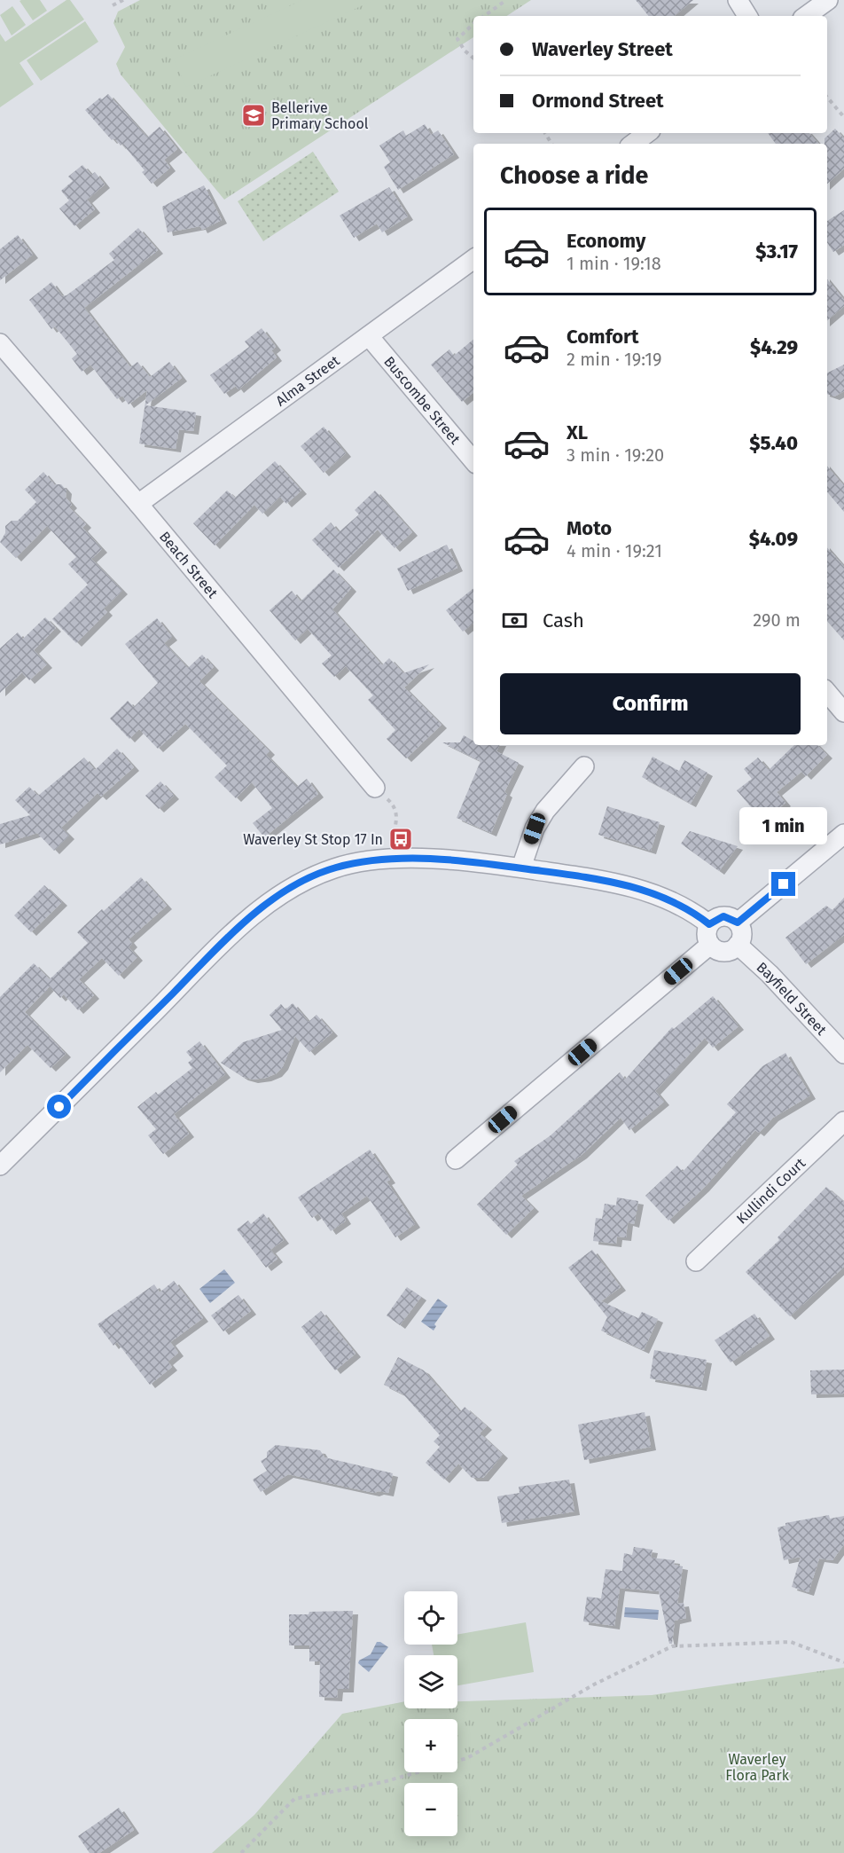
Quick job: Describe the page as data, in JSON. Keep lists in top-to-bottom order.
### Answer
{
  "streets": {
    "street": [
      "Alma Street",
      "Buscombe Street",
      "Beach Street",
      "Bayfield Street",
      "Kullindi Court"
    ]
  },
  "crossings": [
    ["Alma Street", "Buscombe Street"],
    ["Alma Street", "Beach Street"]
  ],
  "parks": ["Waverley Flora Park"],
  "places": {
    "school or university": ["Bellerive Primary School"],
    "bus stop": ["Waverley St Stop 17 In"]
  },
  "page": {
    "banner": ["Waverley Street", "Ormond Street"],
    "heading": "Choose a ride",
    "list": [
      {
        "name": "Economy",
        "note": "1 min · 19:18",
        "value": "$3.17"
      },
      {
        "name": "Comfort",
        "note": "2 min · 19:19",
        "value": "$4.29"
      },
      {
        "name": "XL",
        "note": "3 min · 19:20",
        "value": "$5.40"
      },
      {
        "name": "Moto",
        "note": "4 min · 19:21",
        "value": "$4.09"
      }
    ],
    "pay": ["Cash", "290 m"],
    "buttons": "Confirm",
    "bubble": "1 min",
    "map_buttons": ["+", "−"]
  }
}
